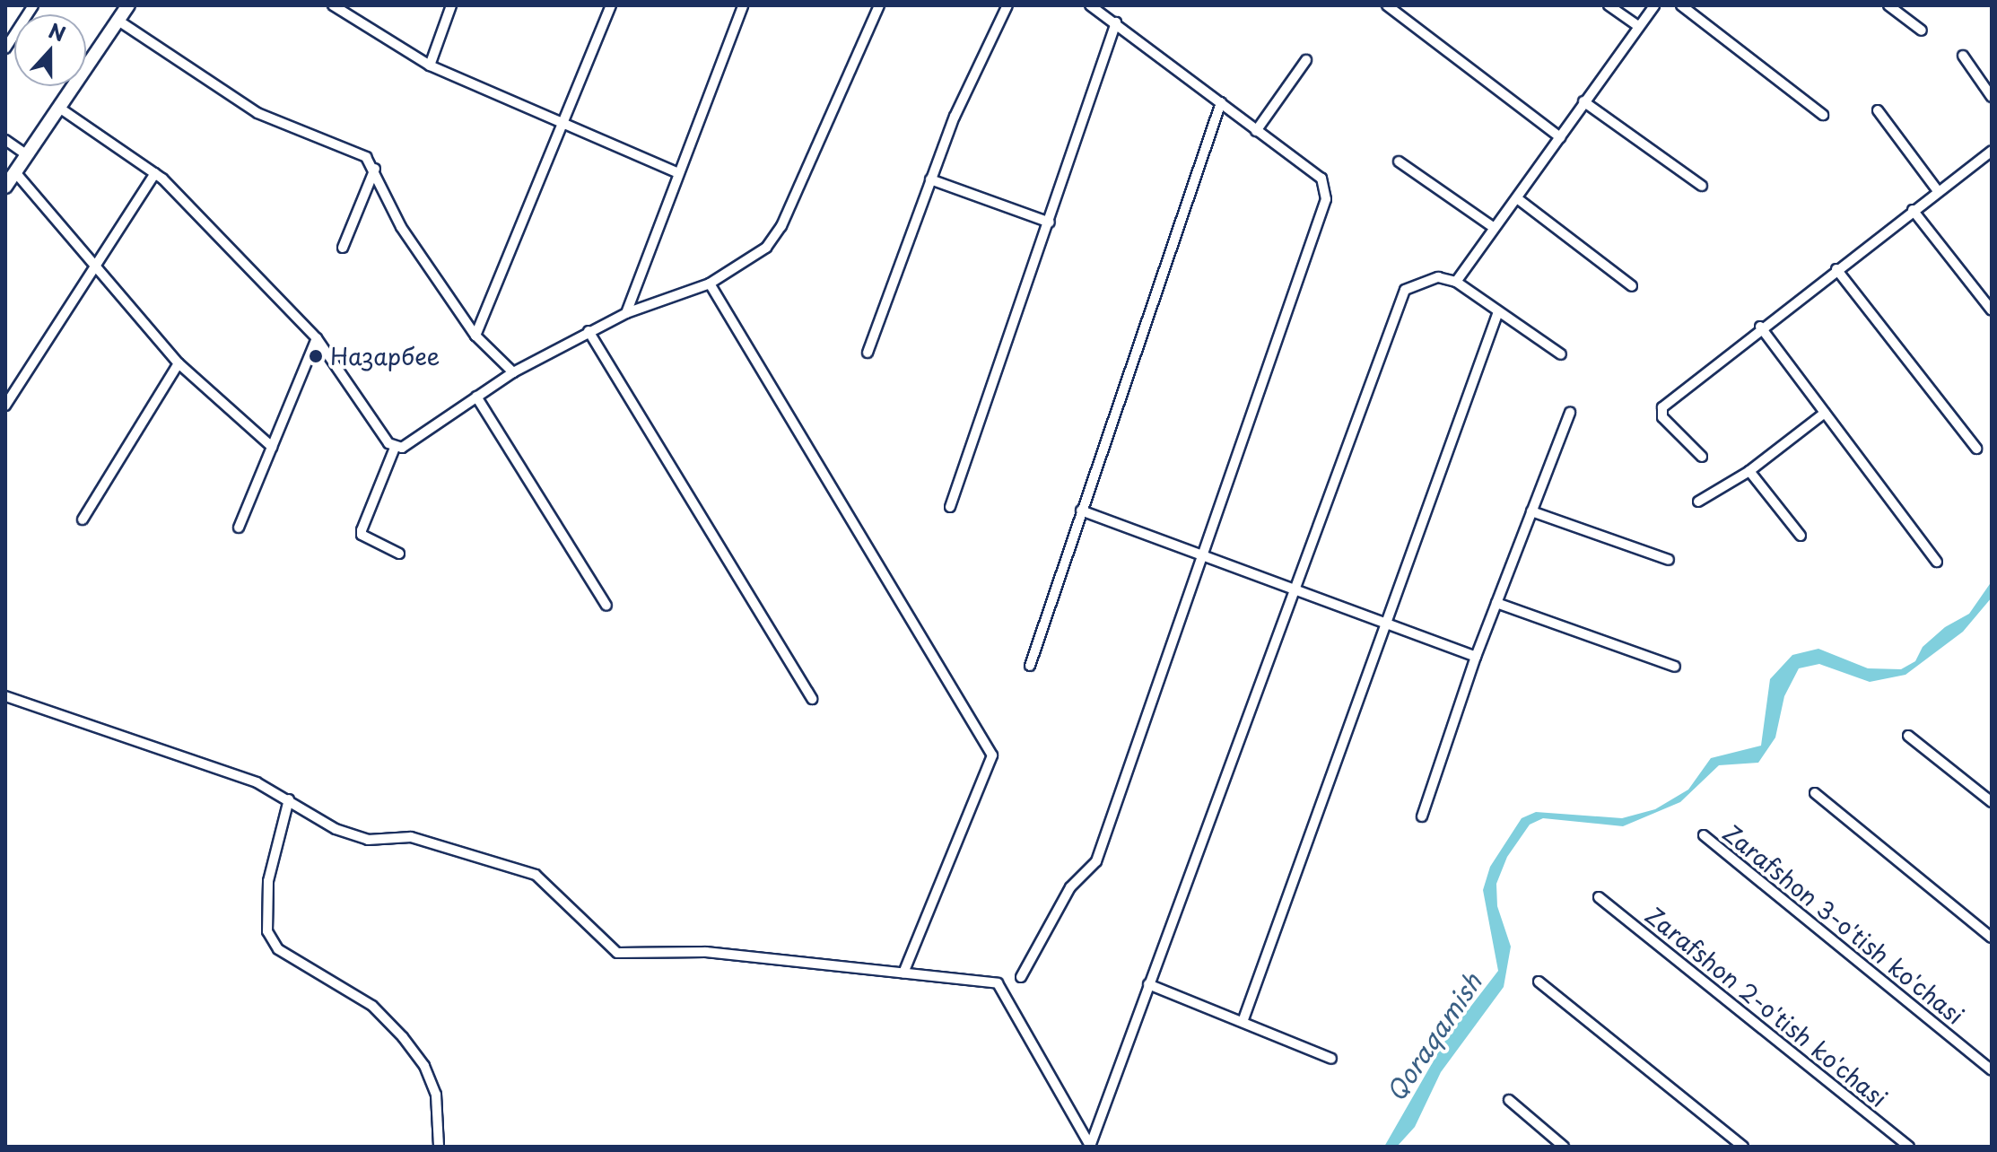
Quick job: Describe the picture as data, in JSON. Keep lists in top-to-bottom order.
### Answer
{
  "streets": {
    "street": ["Zarafshon 3-o'tish ko'chasi", "Zarafshon 2-o'tish ko'chasi"]
  },
  "water": ["Qoraqamish"],
  "places": ["Назарбее"],
  "north": "top"
}
